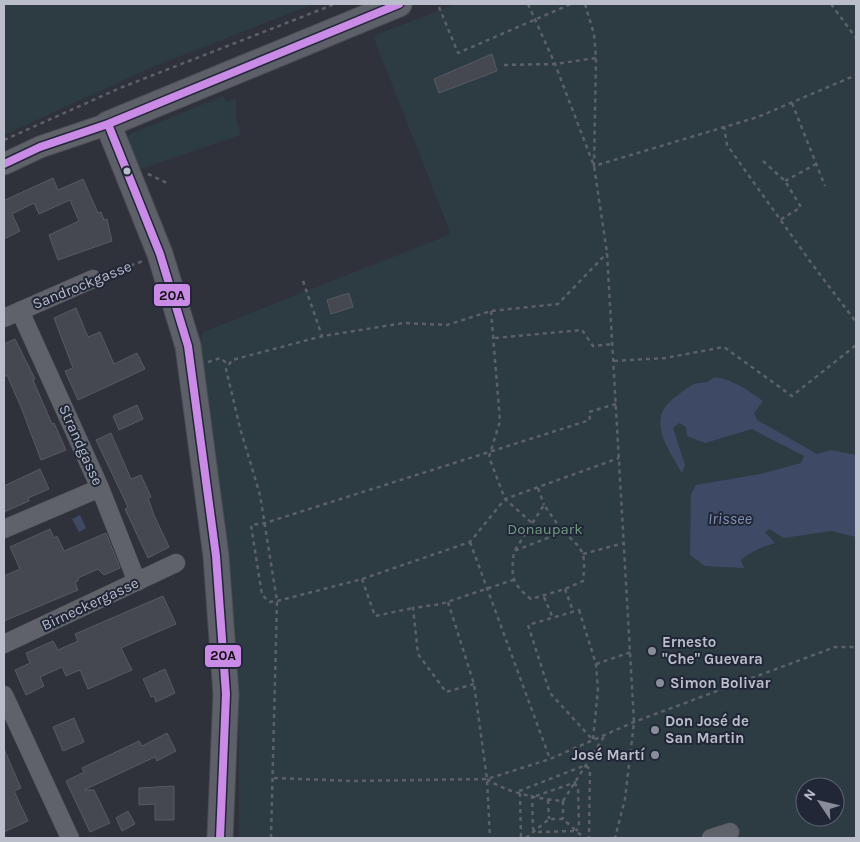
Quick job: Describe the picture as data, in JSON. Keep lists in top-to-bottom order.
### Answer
{
  "streets": {
    "street": ["Sandrockgasse", "Strandgasse", "Birneckergasse"]
  },
  "crossings": [
    ["Sandrockgasse", "Strandgasse"],
    ["Strandgasse", "Birneckergasse"]
  ],
  "water": ["Irissee"],
  "parks": ["Donaupark"],
  "places": [
    "Ernesto \"Che\" Guevara",
    "Simon Bolivar",
    "Don José de San Martin",
    "José Martí"
  ],
  "lines": ["transit line 20A"],
  "north": "top left"
}
